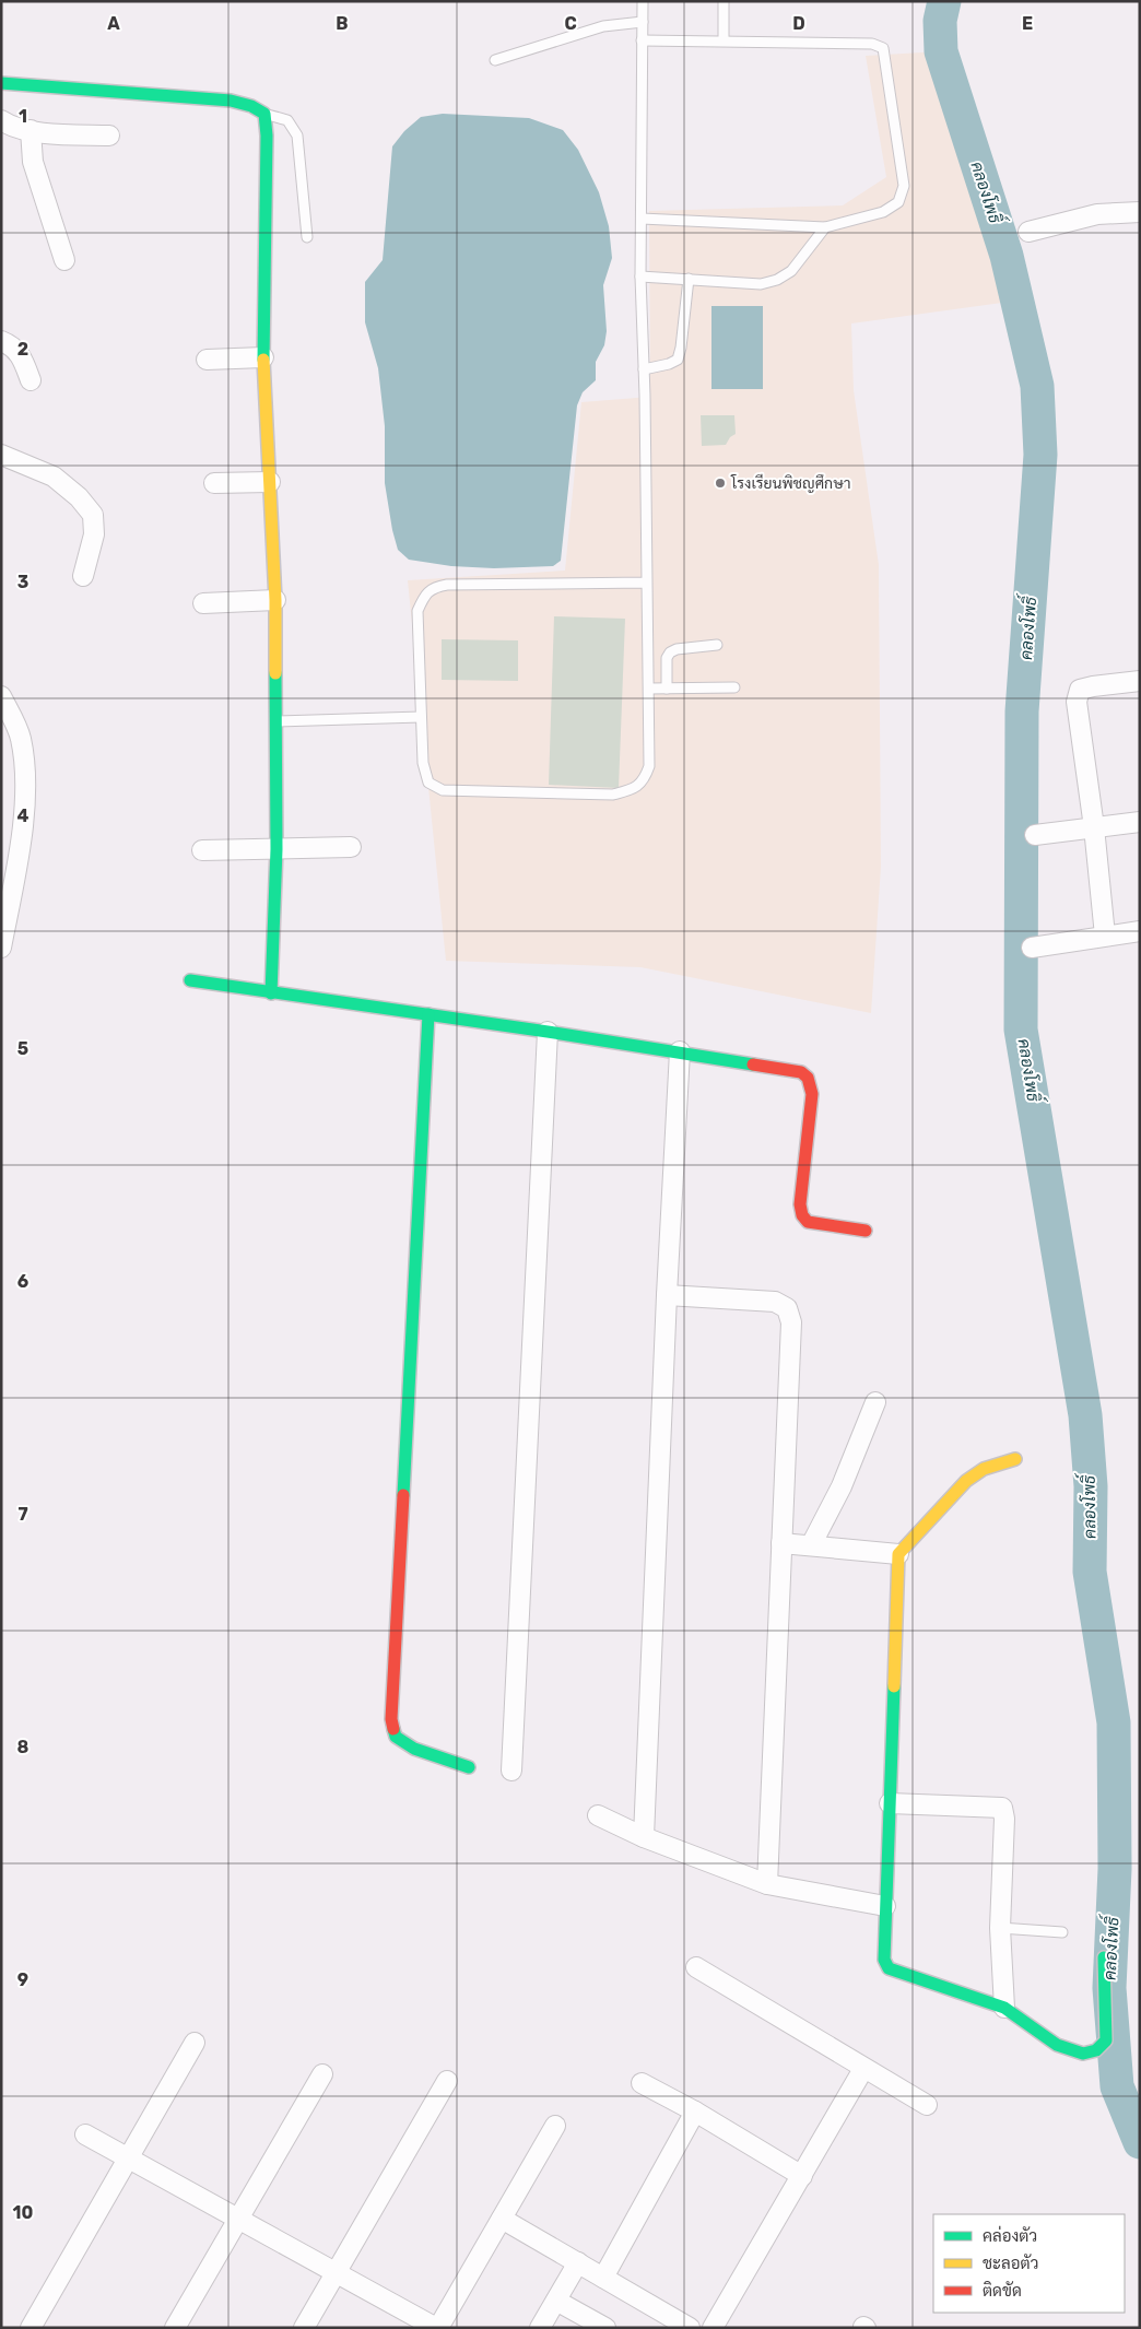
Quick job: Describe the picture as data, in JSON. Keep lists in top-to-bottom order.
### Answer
{
  "water": ["คลองโพธิ์"],
  "places": ["โรงเรียนพิชญศึกษา"],
  "legend": ["คล่องตัว", "ชะลอตัว", "ติดขัด"],
  "grid": {
    "columns": [
      "A",
      "B",
      "C",
      "D",
      "E"
    ],
    "rows": [
      "1",
      "2",
      "3",
      "4",
      "5",
      "6",
      "7",
      "8",
      "9",
      "10"
    ]
  }
}
